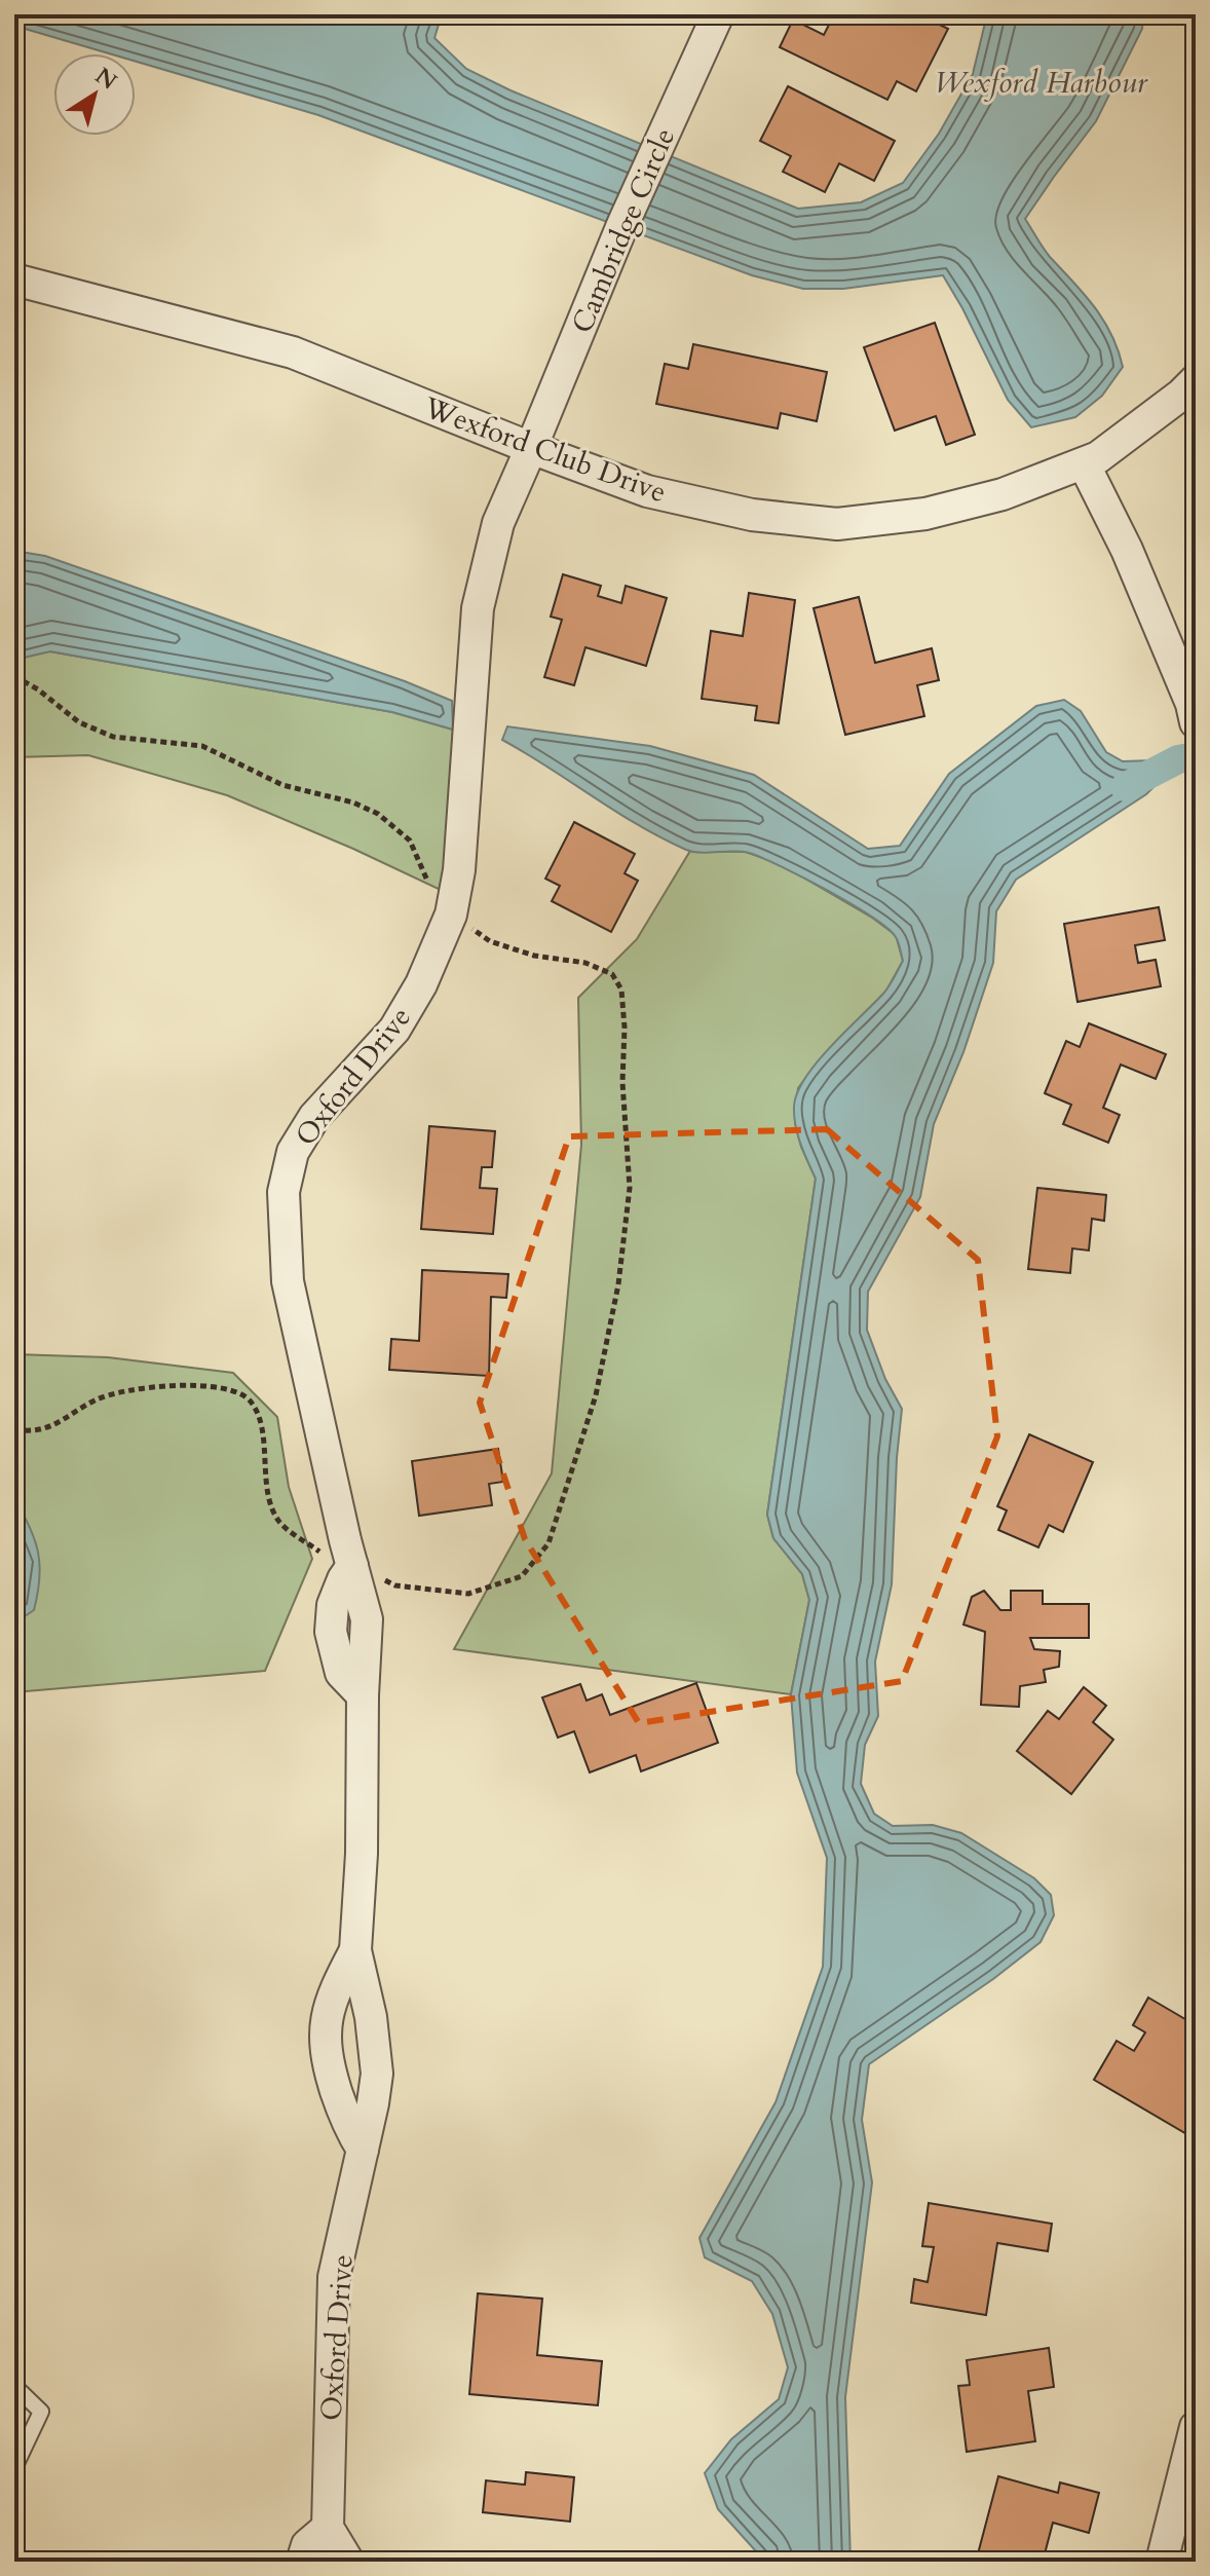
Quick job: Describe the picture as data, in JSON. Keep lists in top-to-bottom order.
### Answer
{
  "streets": {
    "street": ["Cambridge Circle", "Wexford Club Drive", "Oxford Drive"]
  },
  "crossings": [
    ["Cambridge Circle", "Wexford Club Drive"],
    ["Cambridge Circle", "Oxford Drive"],
    ["Wexford Club Drive", "Oxford Drive"]
  ],
  "water": ["Wexford Harbour"],
  "north": "top right"
}
